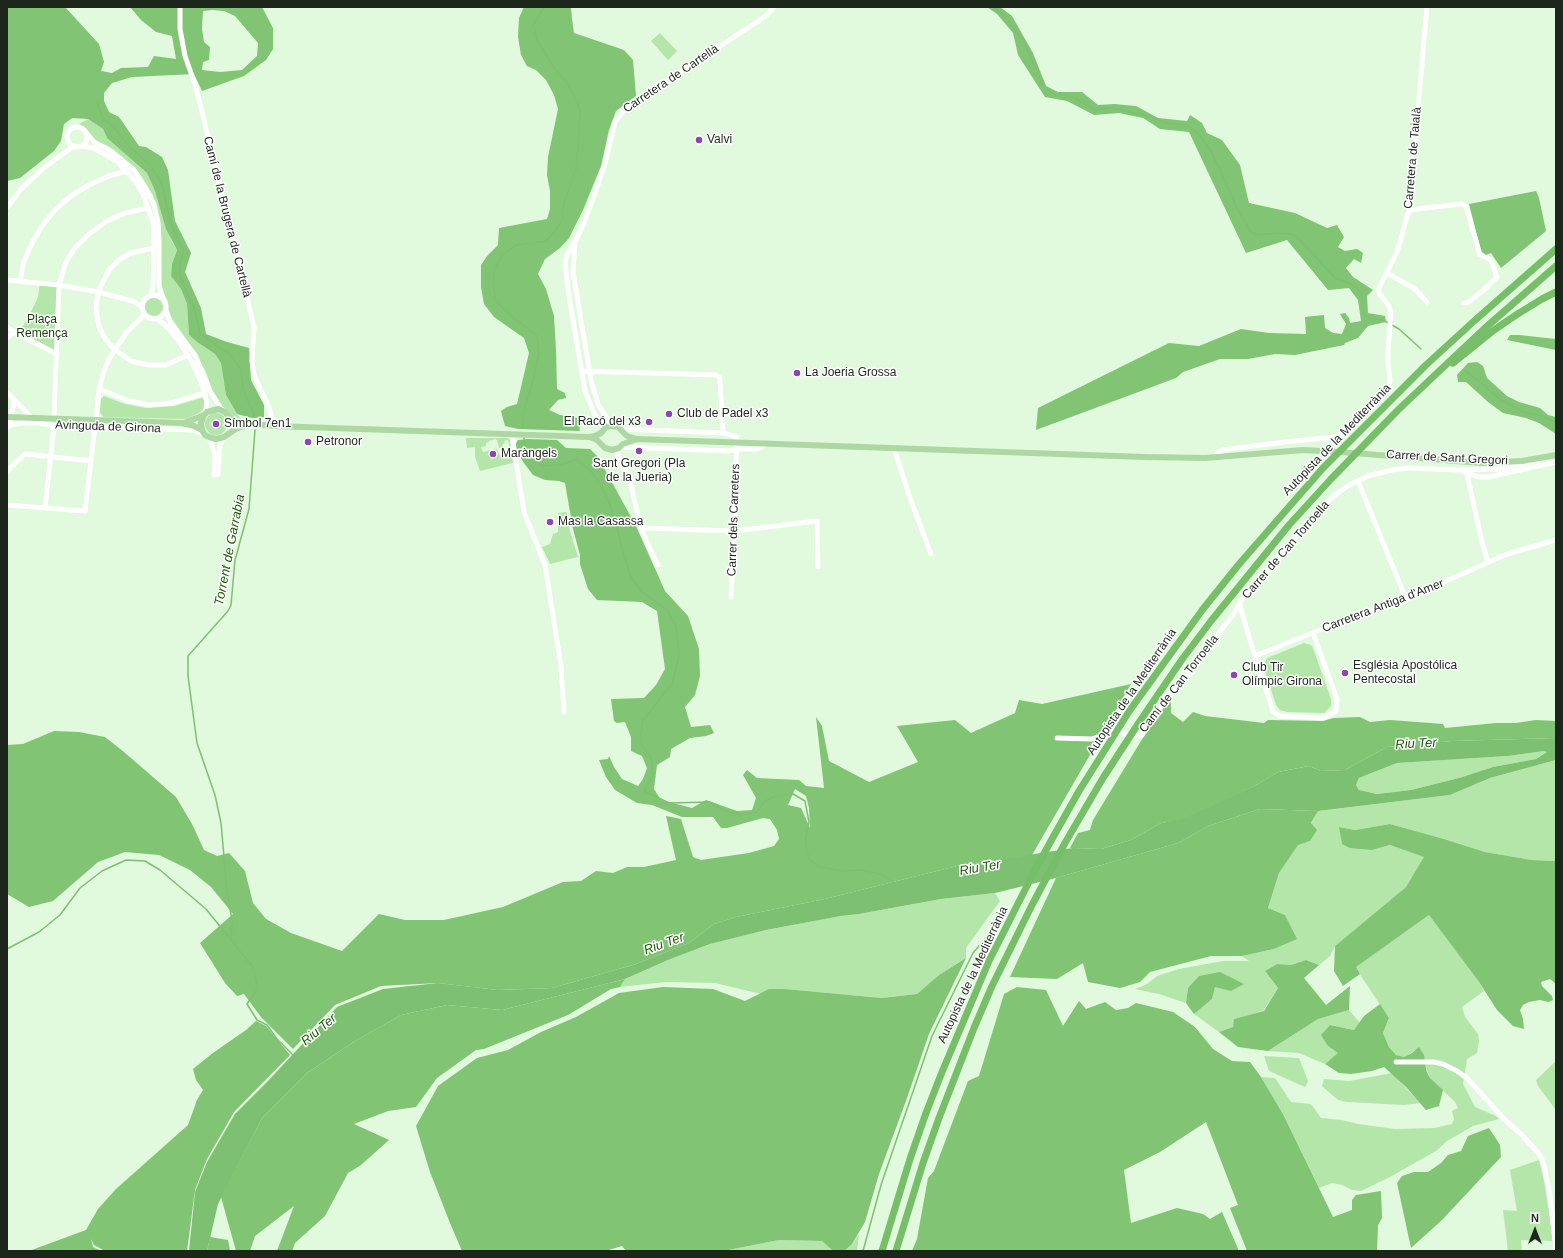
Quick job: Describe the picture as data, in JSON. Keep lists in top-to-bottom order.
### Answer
{
  "streets": {
    "highway": ["Autopista de la Mediterrània"],
    "main road": ["Avinguda de Girona", "Carrer de Sant Gregori"],
    "street": [
      "Carretera de Cartellà",
      "Carretera de Taialà",
      "Camí de la Brugera de Cartellà",
      "Carrer dels Carreters",
      "Carrer de Can Torroella",
      "Carretera Antiga d'Amer",
      "Camí de Can Torroella"
    ]
  },
  "crossings": [
    ["Carretera de Taialà", "Carrer de Sant Gregori"],
    ["Carrer de Sant Gregori", "Carrer dels Carreters"],
    ["Carrer de Sant Gregori", "Carrer de Can Torroella"],
    ["Carrer de Can Torroella", "Carretera Antiga d'Amer"],
    ["Carrer de Can Torroella", "Camí de Can Torroella"]
  ],
  "water": ["Torrent de Garrabia", "Riu Ter"],
  "parks": ["Plaça Remença"],
  "places": [
    "Valvi",
    "La Joeria Grossa",
    "Club de Padel x3",
    "El Racó del x3",
    "Símbol 7en1",
    "Petronor",
    "Sant Gregori (Pla de la Jueria)",
    "Maràngels",
    "Mas la Casassa",
    "Església Apostólica Pentecostal",
    "Club Tir Olímpic Girona"
  ],
  "north": "top"
}
